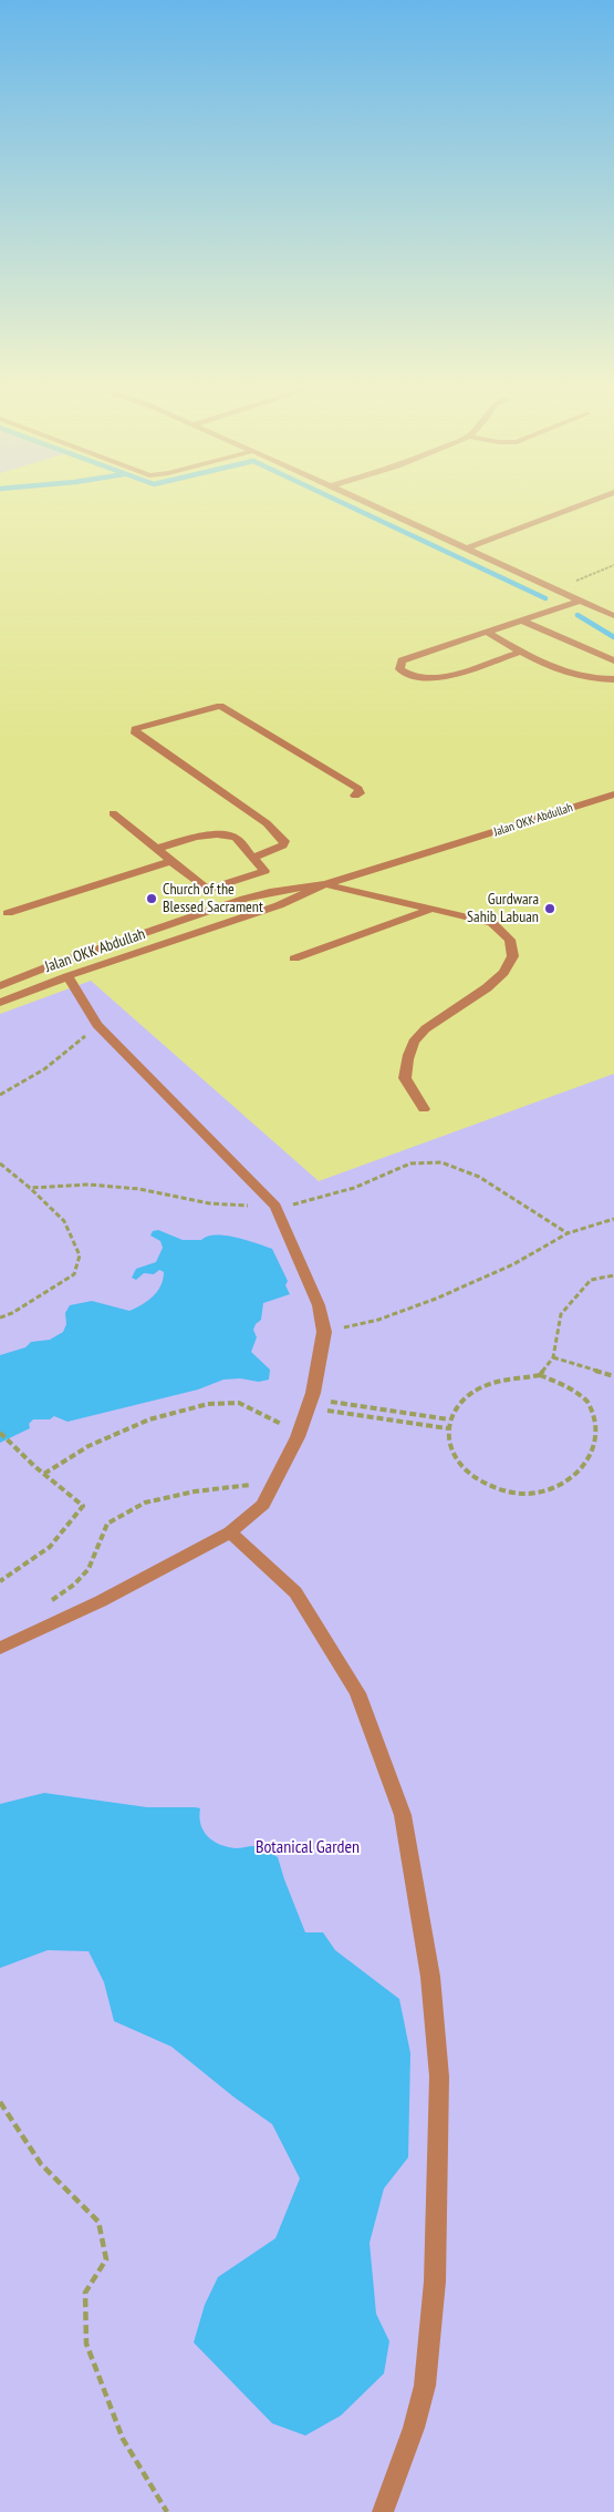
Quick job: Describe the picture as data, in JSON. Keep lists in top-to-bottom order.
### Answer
{
  "streets": {
    "street": ["Jalan OKK Abdullah"]
  },
  "parks": ["Botanical Garden"],
  "places": ["Church of the Blessed Sacrament", "Gurdwara Sahib Labuan"]
}
